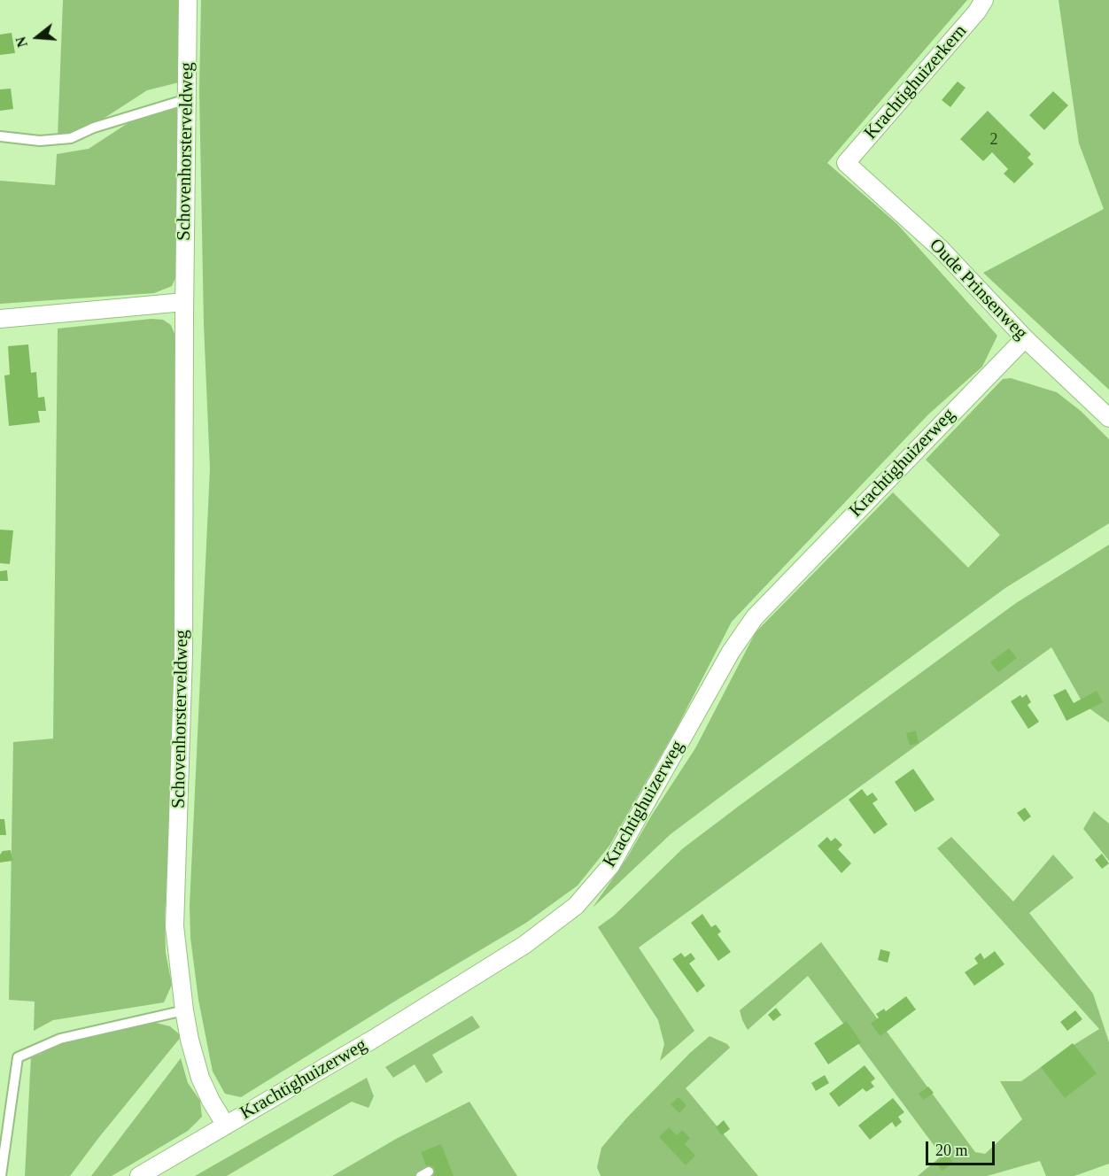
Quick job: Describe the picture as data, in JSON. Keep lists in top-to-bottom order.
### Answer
{
  "streets": {
    "street": [
      "Krachtighuizerkern",
      "Schovenhorsterveldweg",
      "Oude Prinsenweg",
      "Krachtighuizerweg"
    ]
  },
  "crossings": [
    ["Krachtighuizerkern", "Oude Prinsenweg"],
    ["Schovenhorsterveldweg", "Krachtighuizerweg"],
    ["Oude Prinsenweg", "Krachtighuizerweg"]
  ],
  "house_numbers": ["2"],
  "scale_bar": "20 m",
  "north": "left"
}
